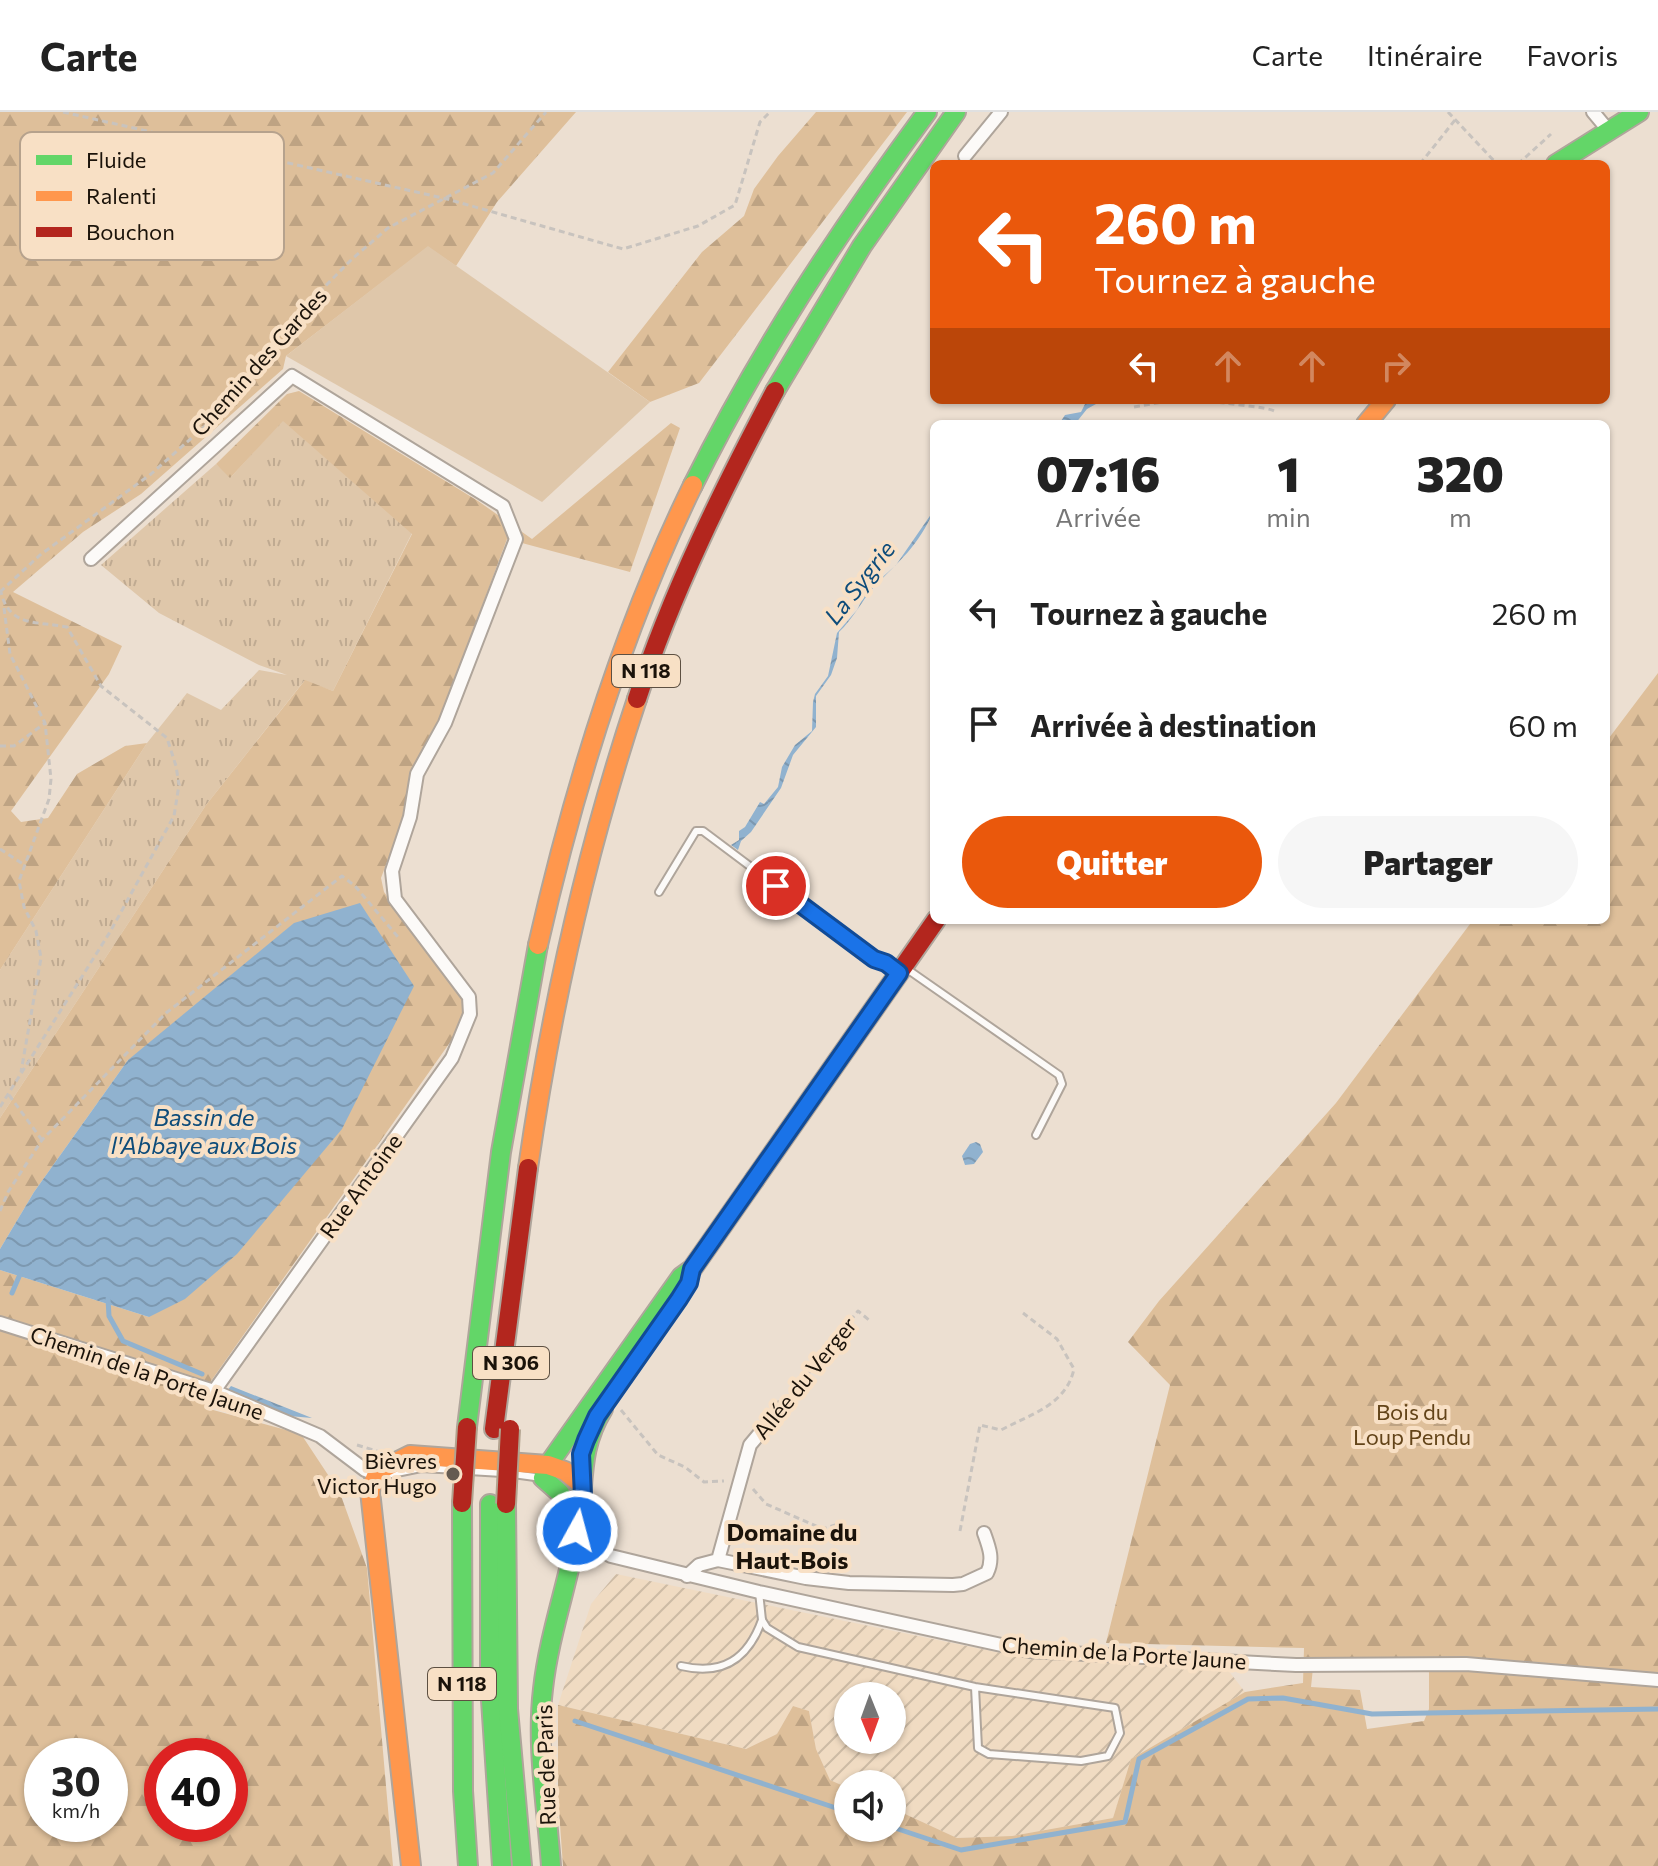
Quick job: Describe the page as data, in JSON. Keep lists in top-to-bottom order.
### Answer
{
  "streets": {
    "main road": ["N 118", "Chemin de la Porte Jaune", "Rue de Paris"],
    "street": ["Rue Antoine", "Allée du Verger"],
    "path": ["Chemin des Gardes"]
  },
  "crossings": [
    ["Rue Antoine", "Chemin de la Porte Jaune"],
    ["Chemin de la Porte Jaune", "Rue de Paris"]
  ],
  "districts": ["Domaine du Haut-Bois"],
  "water": ["La Sygrie", "Bassin de l'Abbaye aux Bois"],
  "parks": ["Bois du Loup Pendu"],
  "places": ["Bièvres Victor Hugo"],
  "legend": ["Fluide", "Ralenti", "Bouchon"],
  "north": "bottom",
  "page": {
    "header": "Carte",
    "nav": ["Carte", "Itinéraire", "Favoris"],
    "turn": ["260 m", "Tournez à gauche"],
    "eta": [
      "07:16",
      "Arrivée",
      "1",
      "min",
      "320",
      "m"
    ],
    "list": [
      {
        "name": "Tournez à gauche",
        "value": "260 m"
      },
      {
        "name": "Arrivée à destination",
        "value": "60 m"
      }
    ],
    "buttons": ["Quitter", "Partager"],
    "speed": "30 km/h",
    "limit": "40"
  }
}
